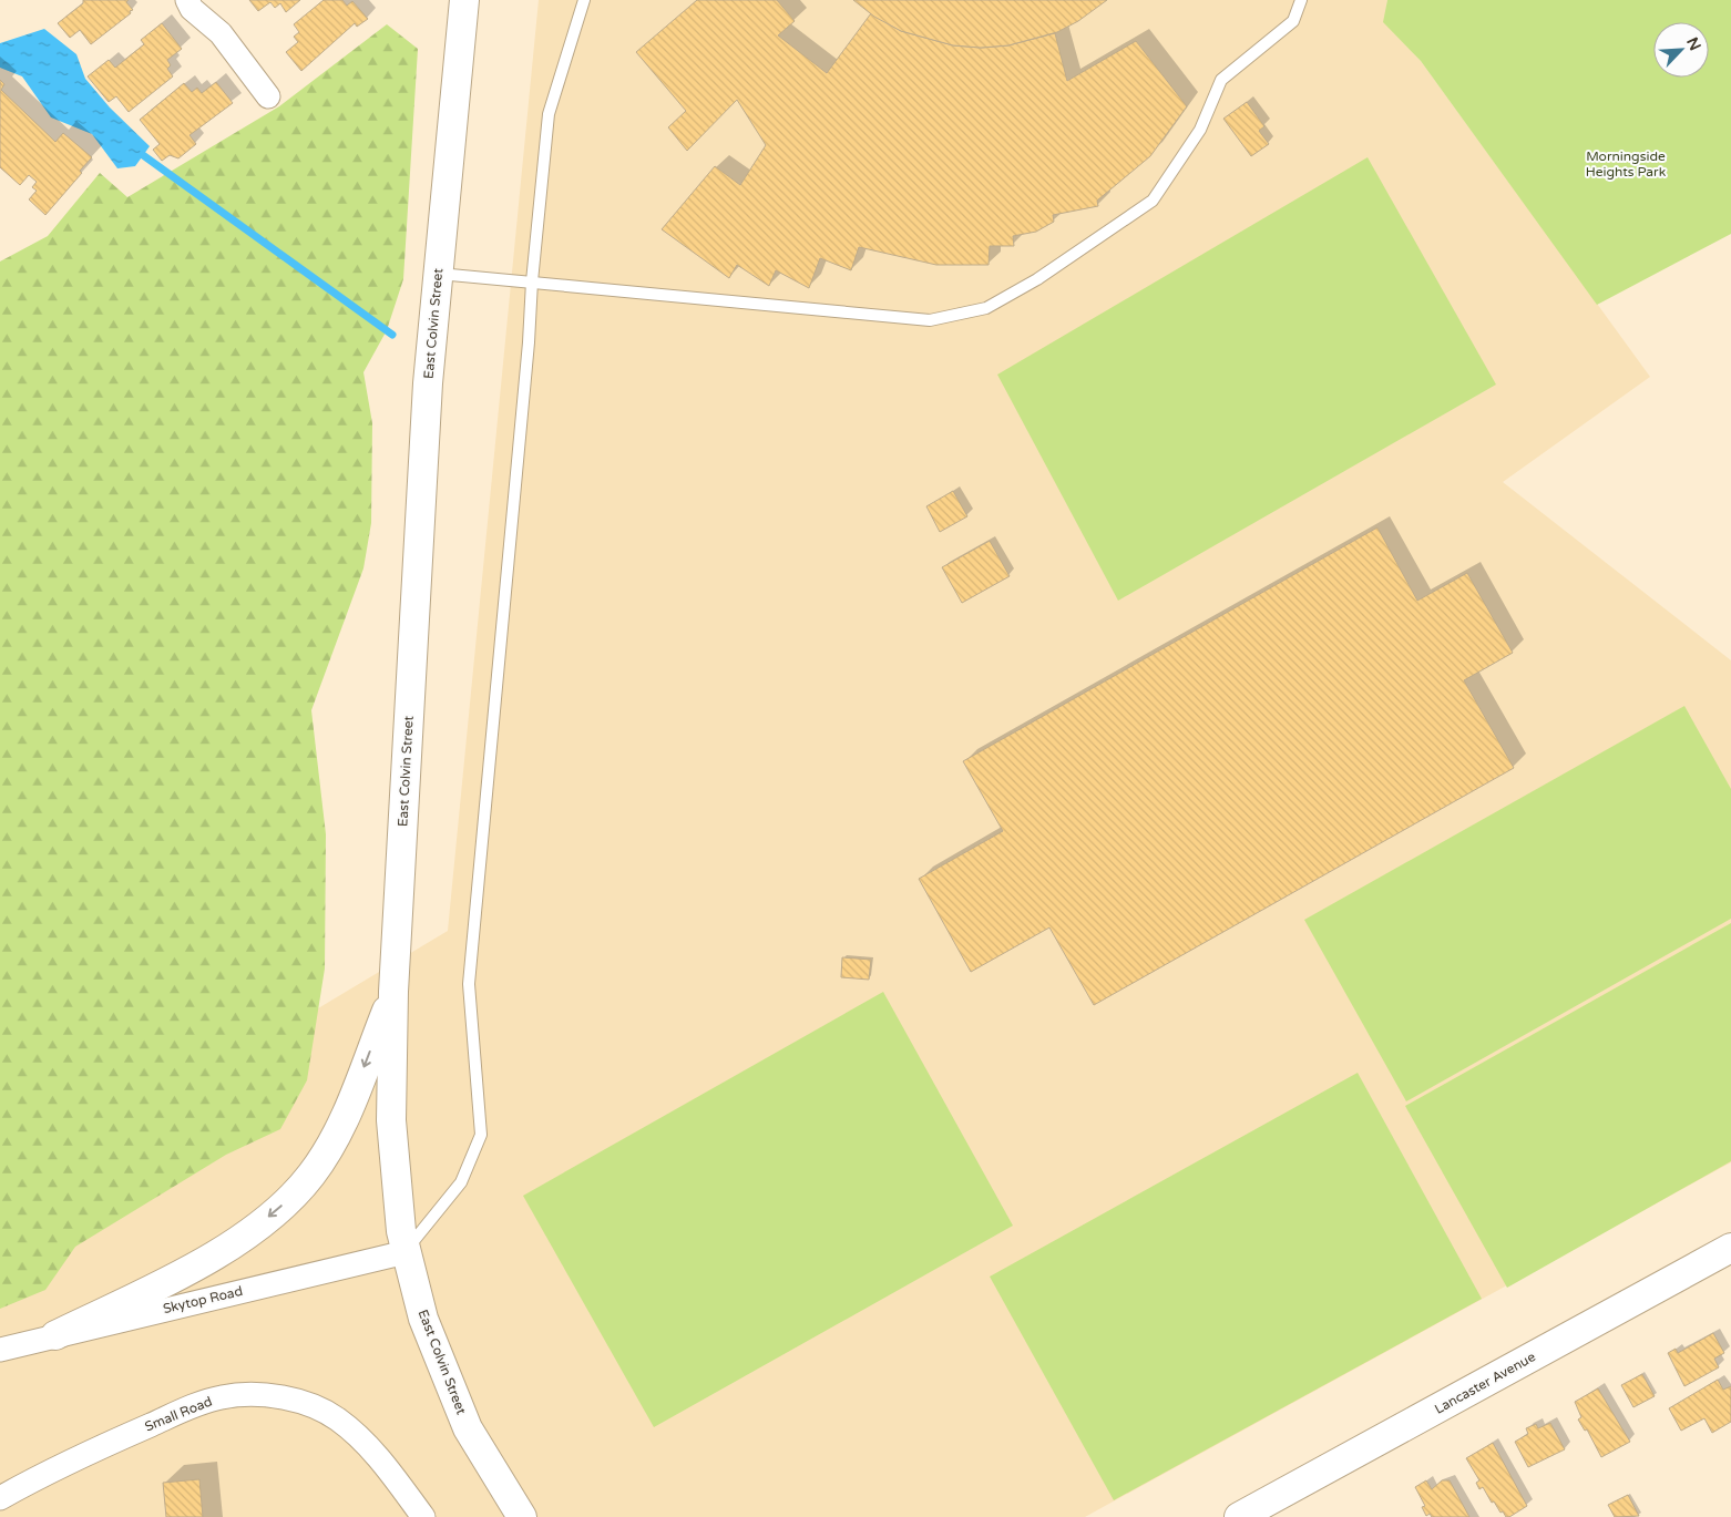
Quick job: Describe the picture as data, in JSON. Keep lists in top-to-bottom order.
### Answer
{
  "streets": {
    "street": [
      "East Colvin Street",
      "Skytop Road",
      "Lancaster Avenue",
      "Small Road"
    ]
  },
  "crossings": [
    ["East Colvin Street", "Skytop Road"]
  ],
  "parks": ["Morningside Heights Park"],
  "north": "top right"
}
